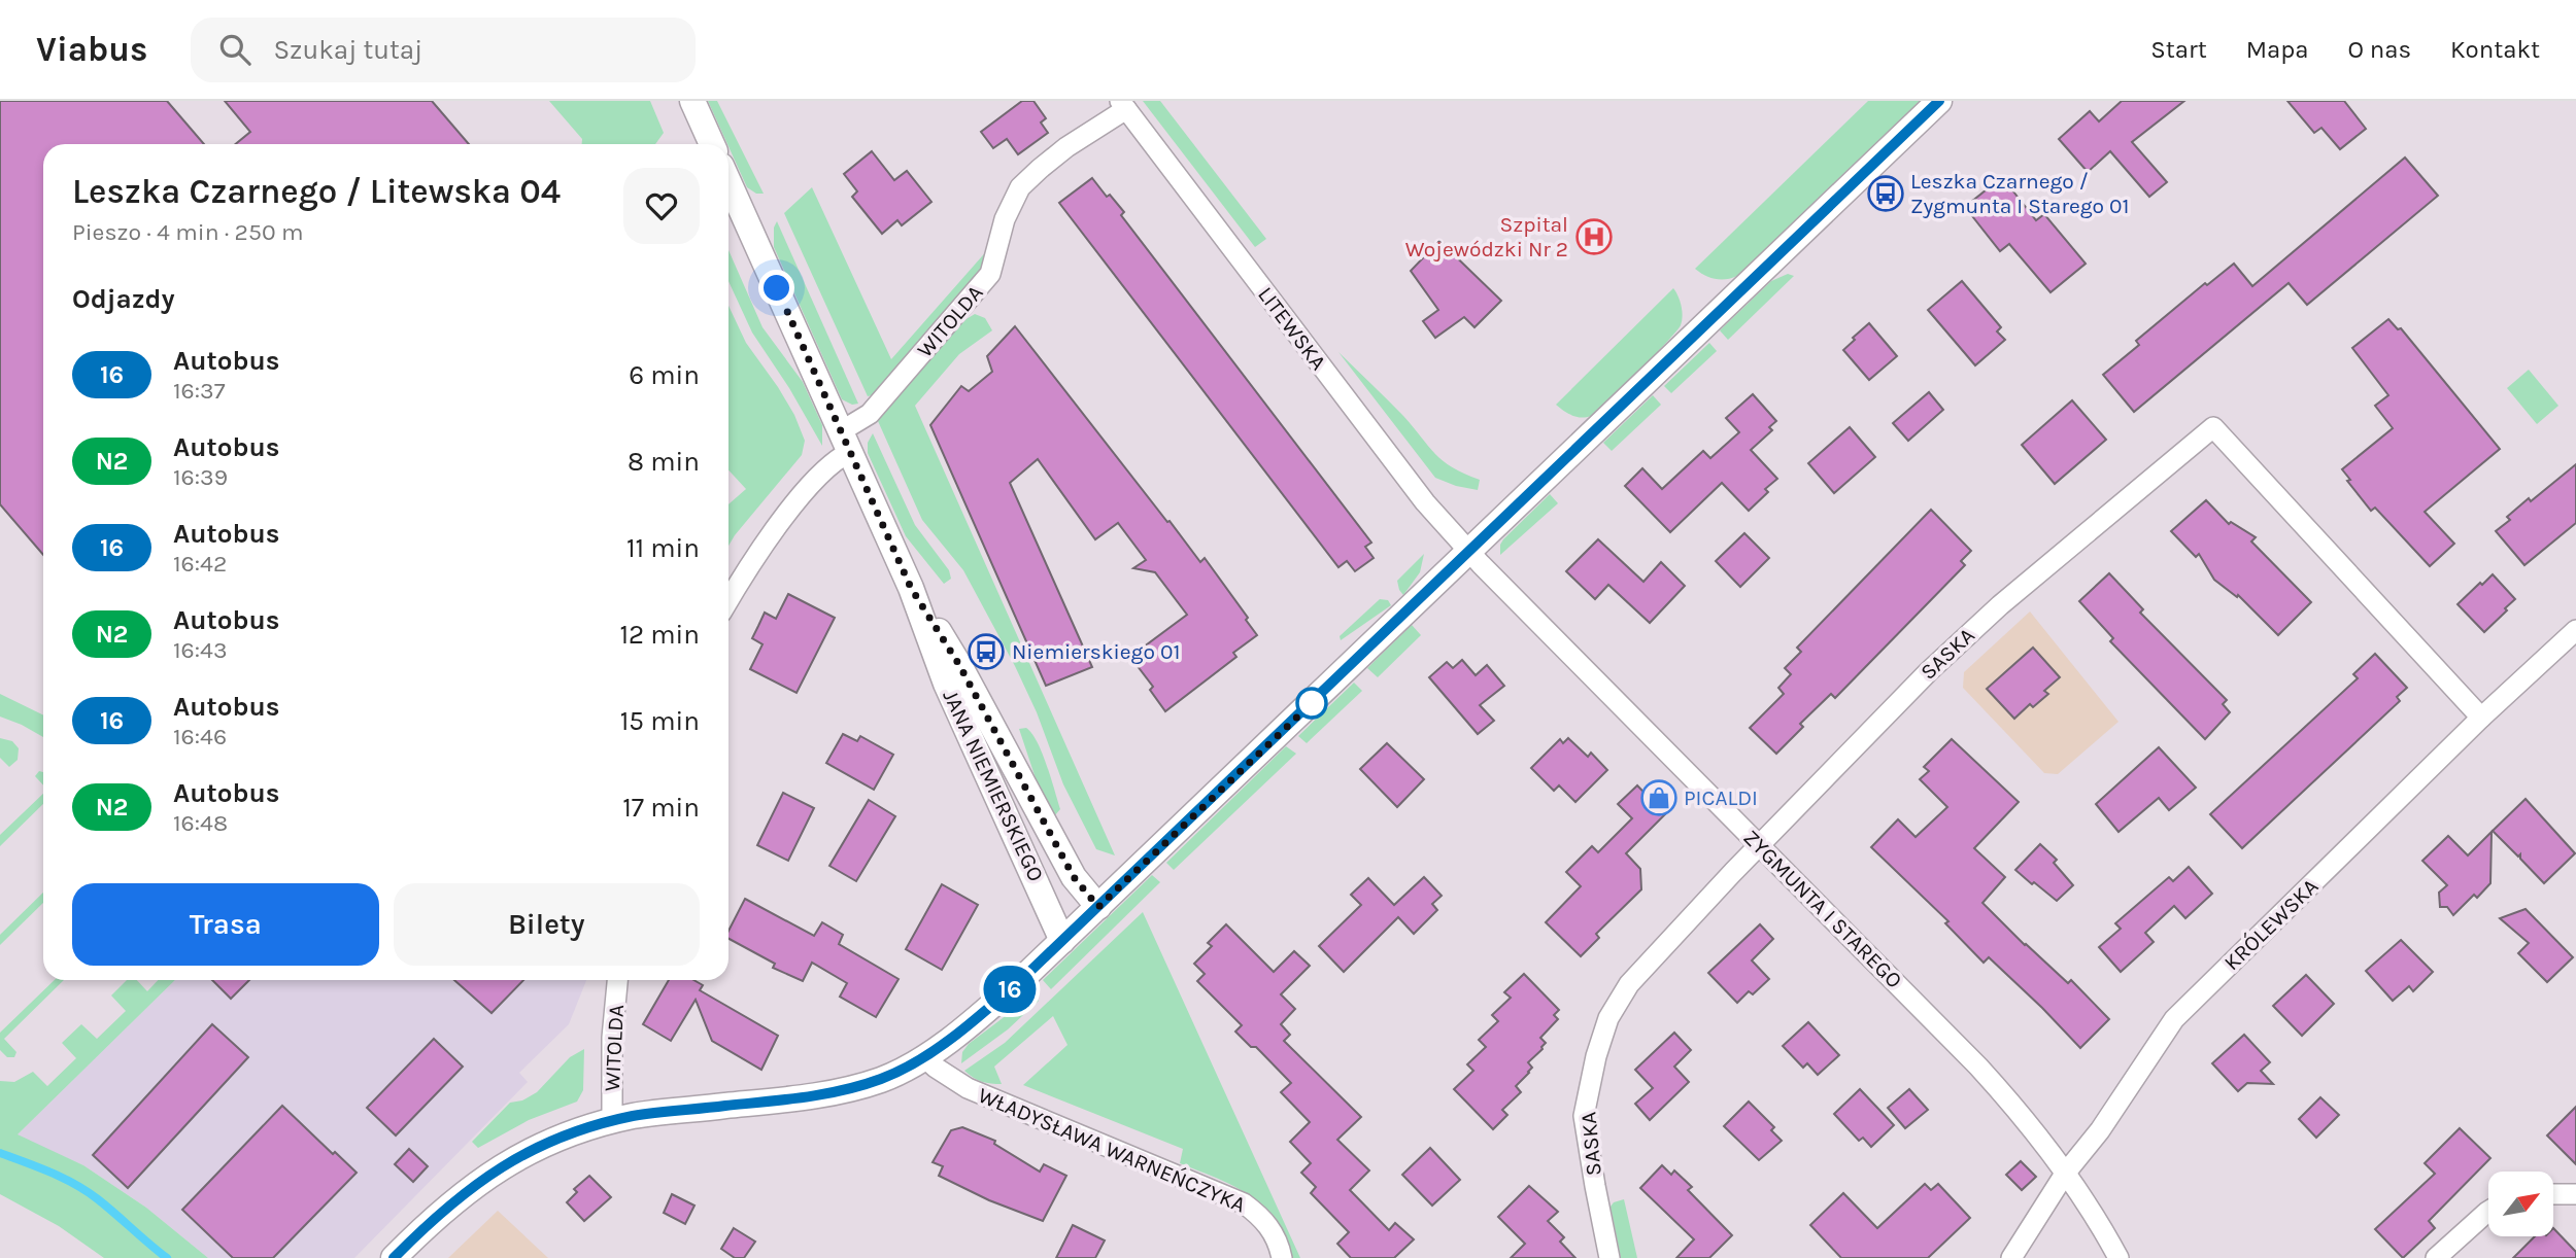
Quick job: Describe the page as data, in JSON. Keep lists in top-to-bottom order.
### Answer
{
  "streets": {
    "street": [
      "WITOLDA",
      "LITEWSKA",
      "SASKA",
      "JANA NIEMIERSKIEGO",
      "ZYGMUNTA I STAREGO",
      "KRÓLEWSKA",
      "WŁADYSŁAWA WARNEŃCZYKA"
    ]
  },
  "crossings": [
    ["WITOLDA", "LITEWSKA"],
    ["WITOLDA", "JANA NIEMIERSKIEGO"],
    ["LITEWSKA", "ZYGMUNTA I STAREGO"],
    ["SASKA", "ZYGMUNTA I STAREGO"],
    ["SASKA", "KRÓLEWSKA"],
    ["ZYGMUNTA I STAREGO", "KRÓLEWSKA"]
  ],
  "places": {
    "bus stop": ["Leszka Czarnego / Zygmunta I Starego 01", "Niemierskiego 01"],
    "hospital": ["Szpital Wojewódzki Nr 2"],
    "shop": ["PICALDI"]
  },
  "lines": ["bus line 16"],
  "north": "top right",
  "page": {
    "header": "Viabus",
    "search": "Szukaj tutaj",
    "nav": [
      "Start",
      "Mapa",
      "O nas",
      "Kontakt"
    ],
    "on_map": "16",
    "heading": [
      ["Leszka Czarnego / Litewska 04", "Pieszo · 4 min · 250 m"],
      "Odjazdy"
    ],
    "list": [
      {
        "mark": "16",
        "name": "Autobus",
        "note": "16:37",
        "value": "6 min"
      },
      {
        "mark": "N2",
        "name": "Autobus",
        "note": "16:39",
        "value": "8 min"
      },
      {
        "mark": "16",
        "name": "Autobus",
        "note": "16:42",
        "value": "11 min"
      },
      {
        "mark": "N2",
        "name": "Autobus",
        "note": "16:43",
        "value": "12 min"
      },
      {
        "mark": "16",
        "name": "Autobus",
        "note": "16:46",
        "value": "15 min"
      },
      {
        "mark": "N2",
        "name": "Autobus",
        "note": "16:48",
        "value": "17 min"
      }
    ],
    "buttons": ["Trasa", "Bilety"]
  }
}
